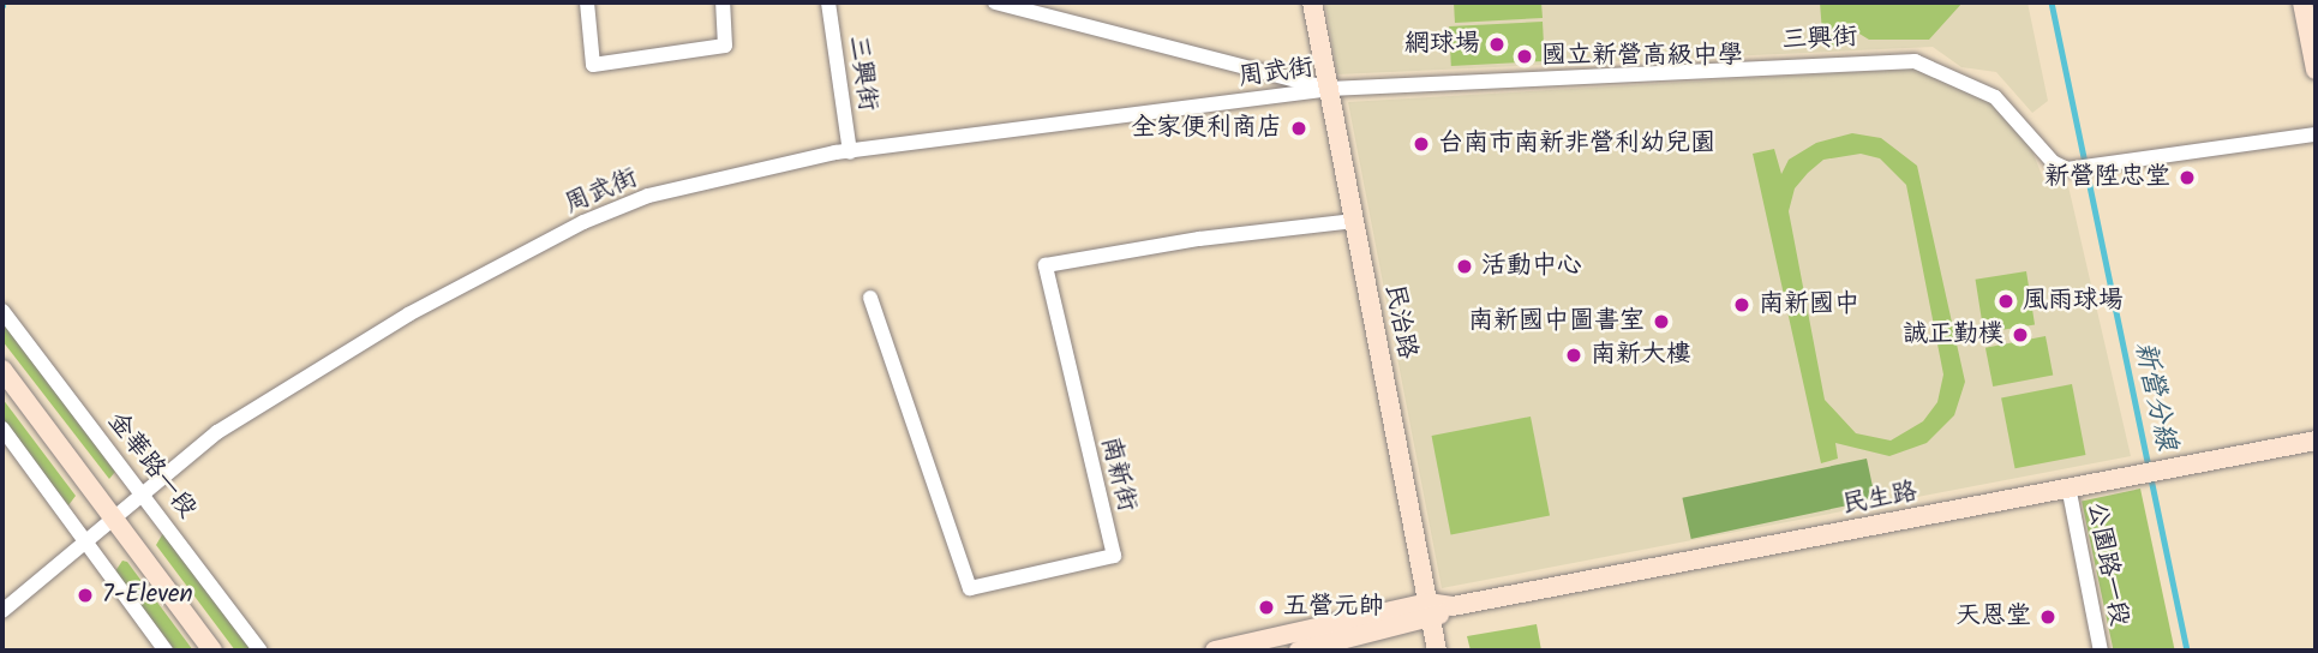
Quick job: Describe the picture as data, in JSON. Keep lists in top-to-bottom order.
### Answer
{
  "streets": {
    "street": [
      "三興街",
      "周武街",
      "民治路",
      "金華路一段",
      "南新街",
      "民生路",
      "公園路一段"
    ]
  },
  "crossings": [
    ["三興街", "周武街"],
    ["三興街", "民治路"],
    ["周武街", "民治路"],
    ["周武街", "金華路一段"],
    ["民治路", "南新街"],
    ["民治路", "民生路"],
    ["民生路", "公園路一段"]
  ],
  "water": ["新營分線"],
  "places": [
    "網球場",
    "國立新營高級中學",
    "全家便利商店",
    "台南市南新非營利幼兒園",
    "新營陞忠堂",
    "活動中心",
    "風雨球場",
    "南新國中",
    "南新國中圖書室",
    "誠正勤樸",
    "南新大樓",
    "7-Eleven",
    "五營元帥",
    "天恩堂"
  ]
}
